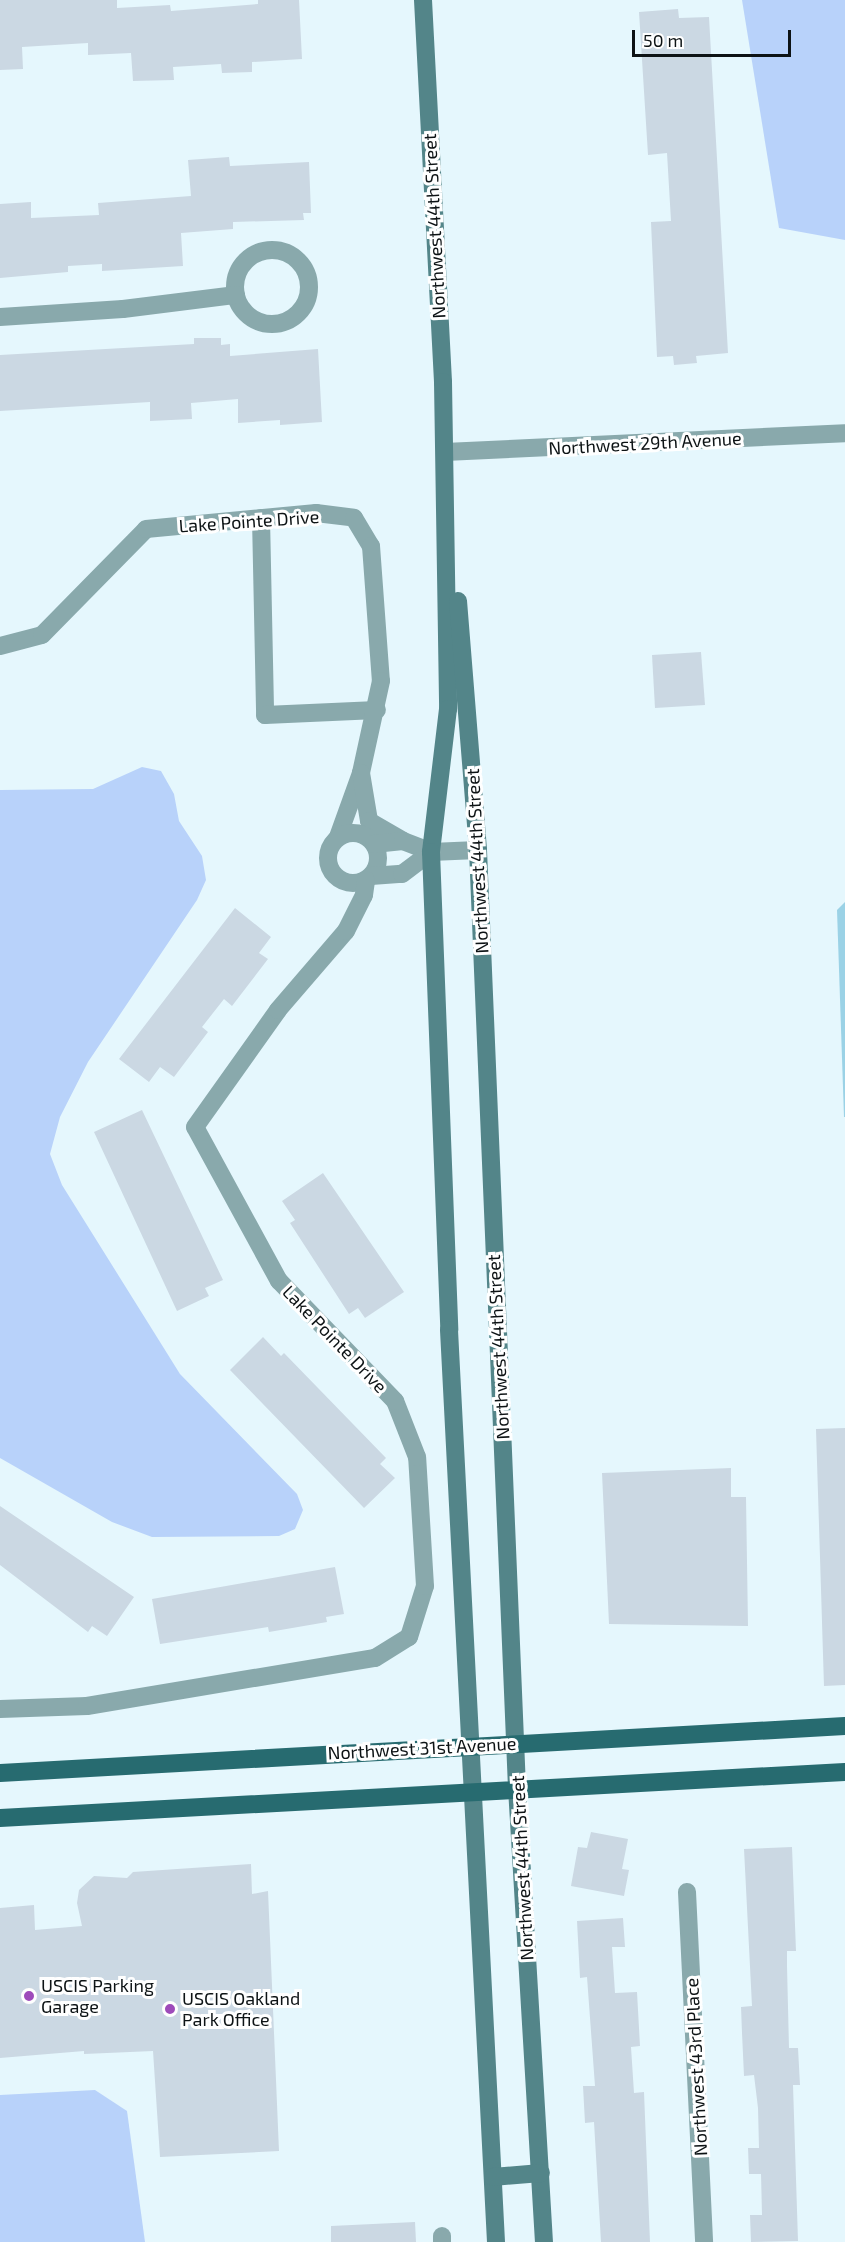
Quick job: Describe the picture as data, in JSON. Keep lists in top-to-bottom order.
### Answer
{
  "streets": {
    "main road": ["Northwest 31st Avenue"],
    "street": [
      "Northwest 44th Street",
      "Northwest 29th Avenue",
      "Lake Pointe Drive",
      "Northwest 43rd Place"
    ]
  },
  "crossings": [
    ["Northwest 44th Street", "Northwest 29th Avenue"],
    ["Northwest 44th Street", "Northwest 31st Avenue"]
  ],
  "places": ["USCIS Parking Garage", "USCIS Oakland Park Office"],
  "scale_bar": "50 m"
}
